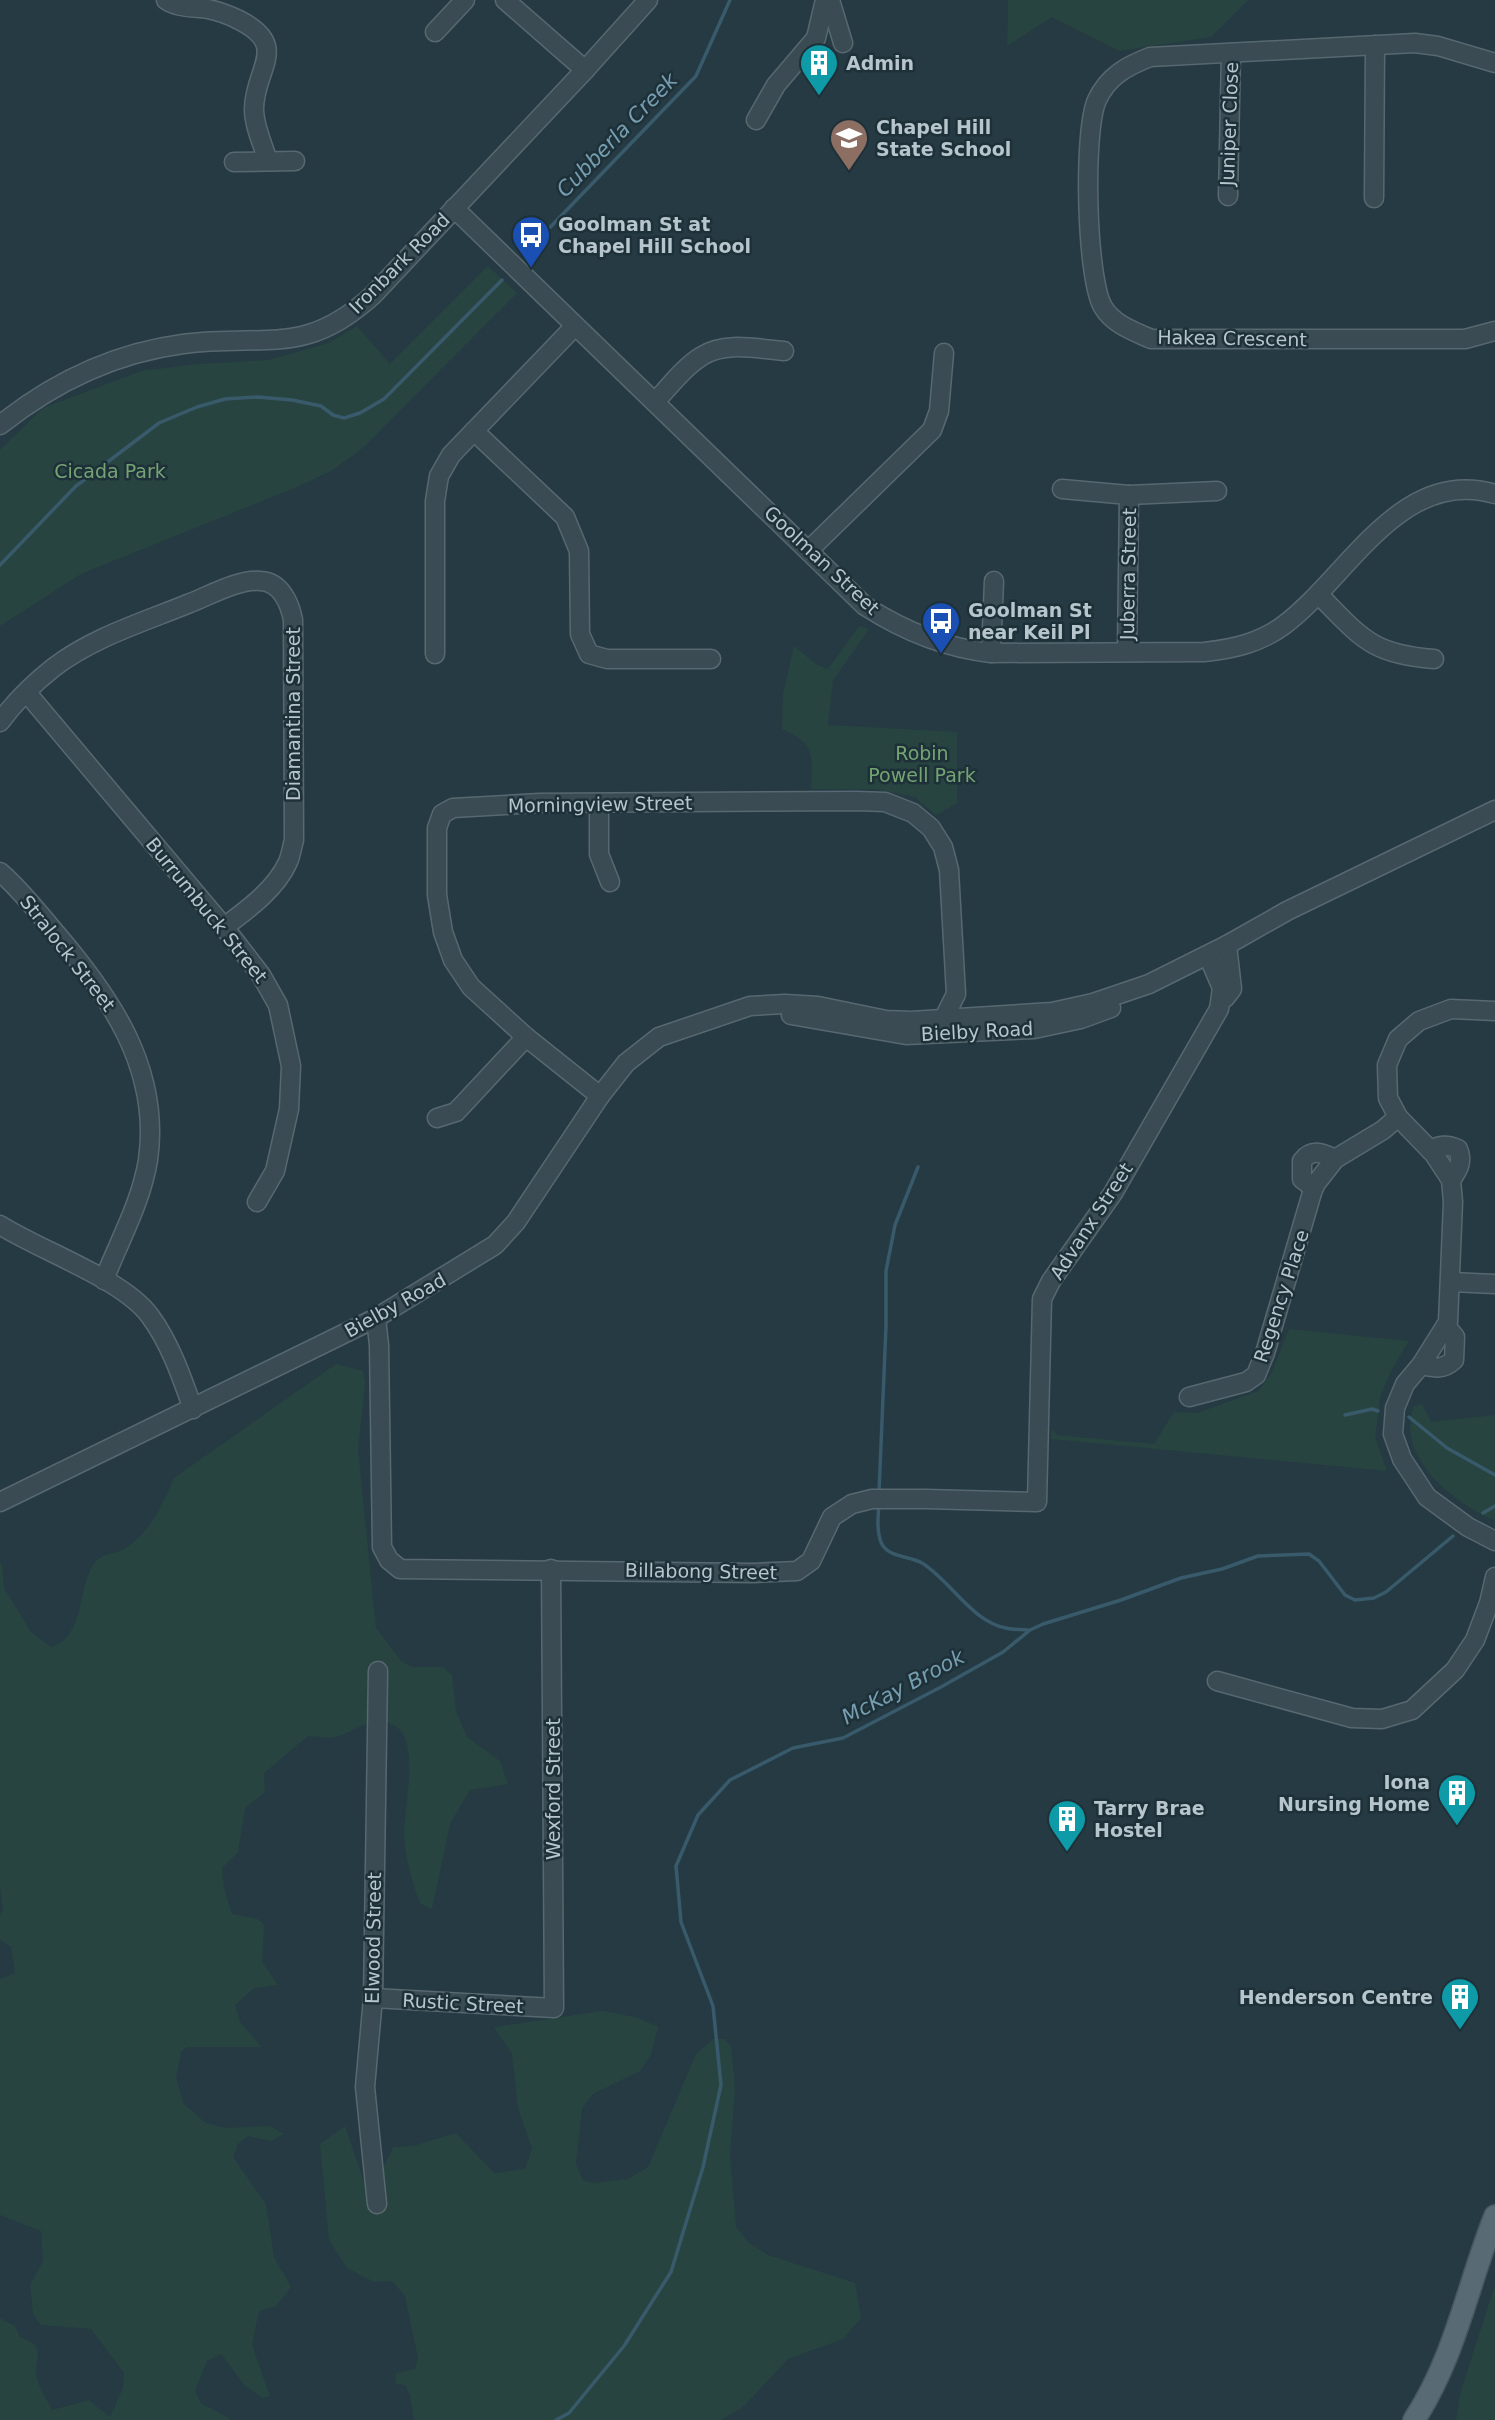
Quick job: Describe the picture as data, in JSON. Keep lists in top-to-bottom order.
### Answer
{
  "streets": {
    "street": [
      "Juniper Close",
      "Ironbark Road",
      "Hakea Crescent",
      "Goolman Street",
      "Juberra Street",
      "Diamantina Street",
      "Morningview Street",
      "Burrumbuck Street",
      "Stralock Street",
      "Bielby Road",
      "Advanx Street",
      "Regency Place",
      "Billabong Street",
      "Wexford Street",
      "Elwood Street",
      "Rustic Street"
    ]
  },
  "crossings": [
    ["Juniper Close", "Hakea Crescent"],
    ["Ironbark Road", "Goolman Street"],
    ["Goolman Street", "Juberra Street"],
    ["Diamantina Street", "Burrumbuck Street"],
    ["Morningview Street", "Bielby Road"],
    ["Bielby Road", "Advanx Street"],
    ["Bielby Road", "Billabong Street"],
    ["Advanx Street", "Billabong Street"],
    ["Billabong Street", "Wexford Street"],
    ["Wexford Street", "Rustic Street"],
    ["Elwood Street", "Rustic Street"]
  ],
  "water": ["Cubberla Creek", "McKay Brook"],
  "parks": ["Cicada Park", "Robin Powell Park"],
  "places": {
    "building": [
      "Admin",
      "Iona Nursing Home",
      "Tarry Brae Hostel",
      "Henderson Centre"
    ],
    "school or university": ["Chapel Hill State School"],
    "bus stop": ["Goolman St at Chapel Hill School", "Goolman St near Keil Pl"]
  }
}
